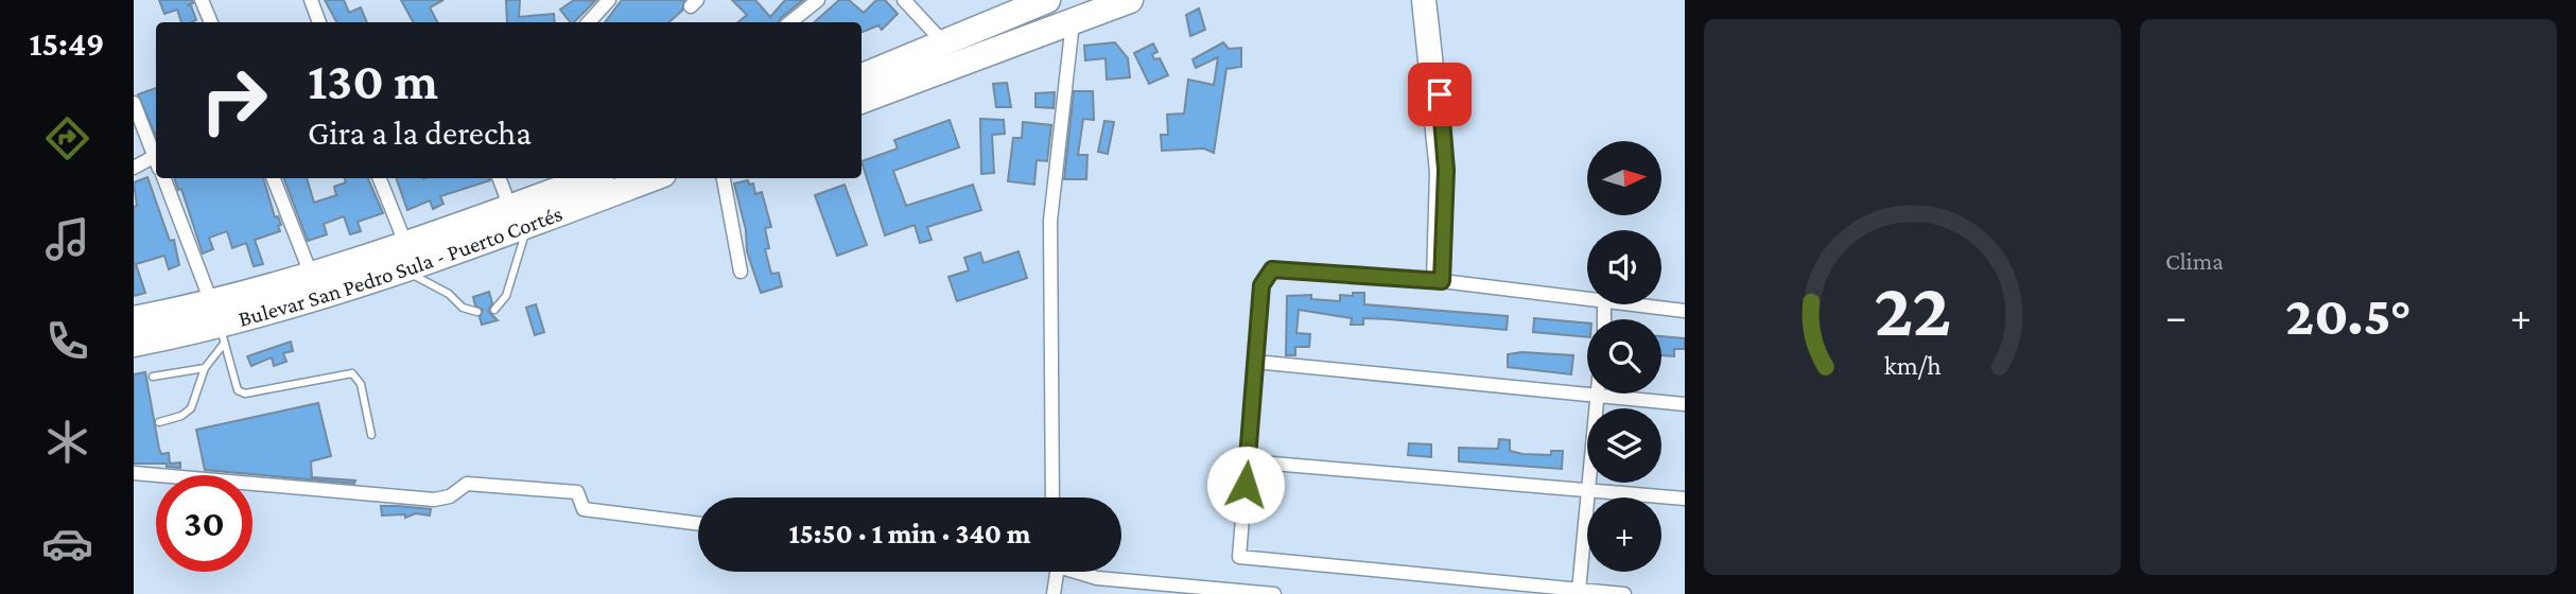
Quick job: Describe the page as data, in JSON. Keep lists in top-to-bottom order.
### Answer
{
  "streets": {
    "highway": ["Bulevar San Pedro Sula - Puerto Cortés"]
  },
  "north": "right",
  "page": {
    "tabs": "15:49",
    "tile": "Clima",
    "turn": ["130 m", "Gira a la derecha"],
    "map_buttons": "+",
    "heat": ["−", "20.5°", "+"],
    "limit": "30",
    "trip": "15:50 · 1 min · 340 m",
    "gauge": ["22", "km/h"]
  }
}
